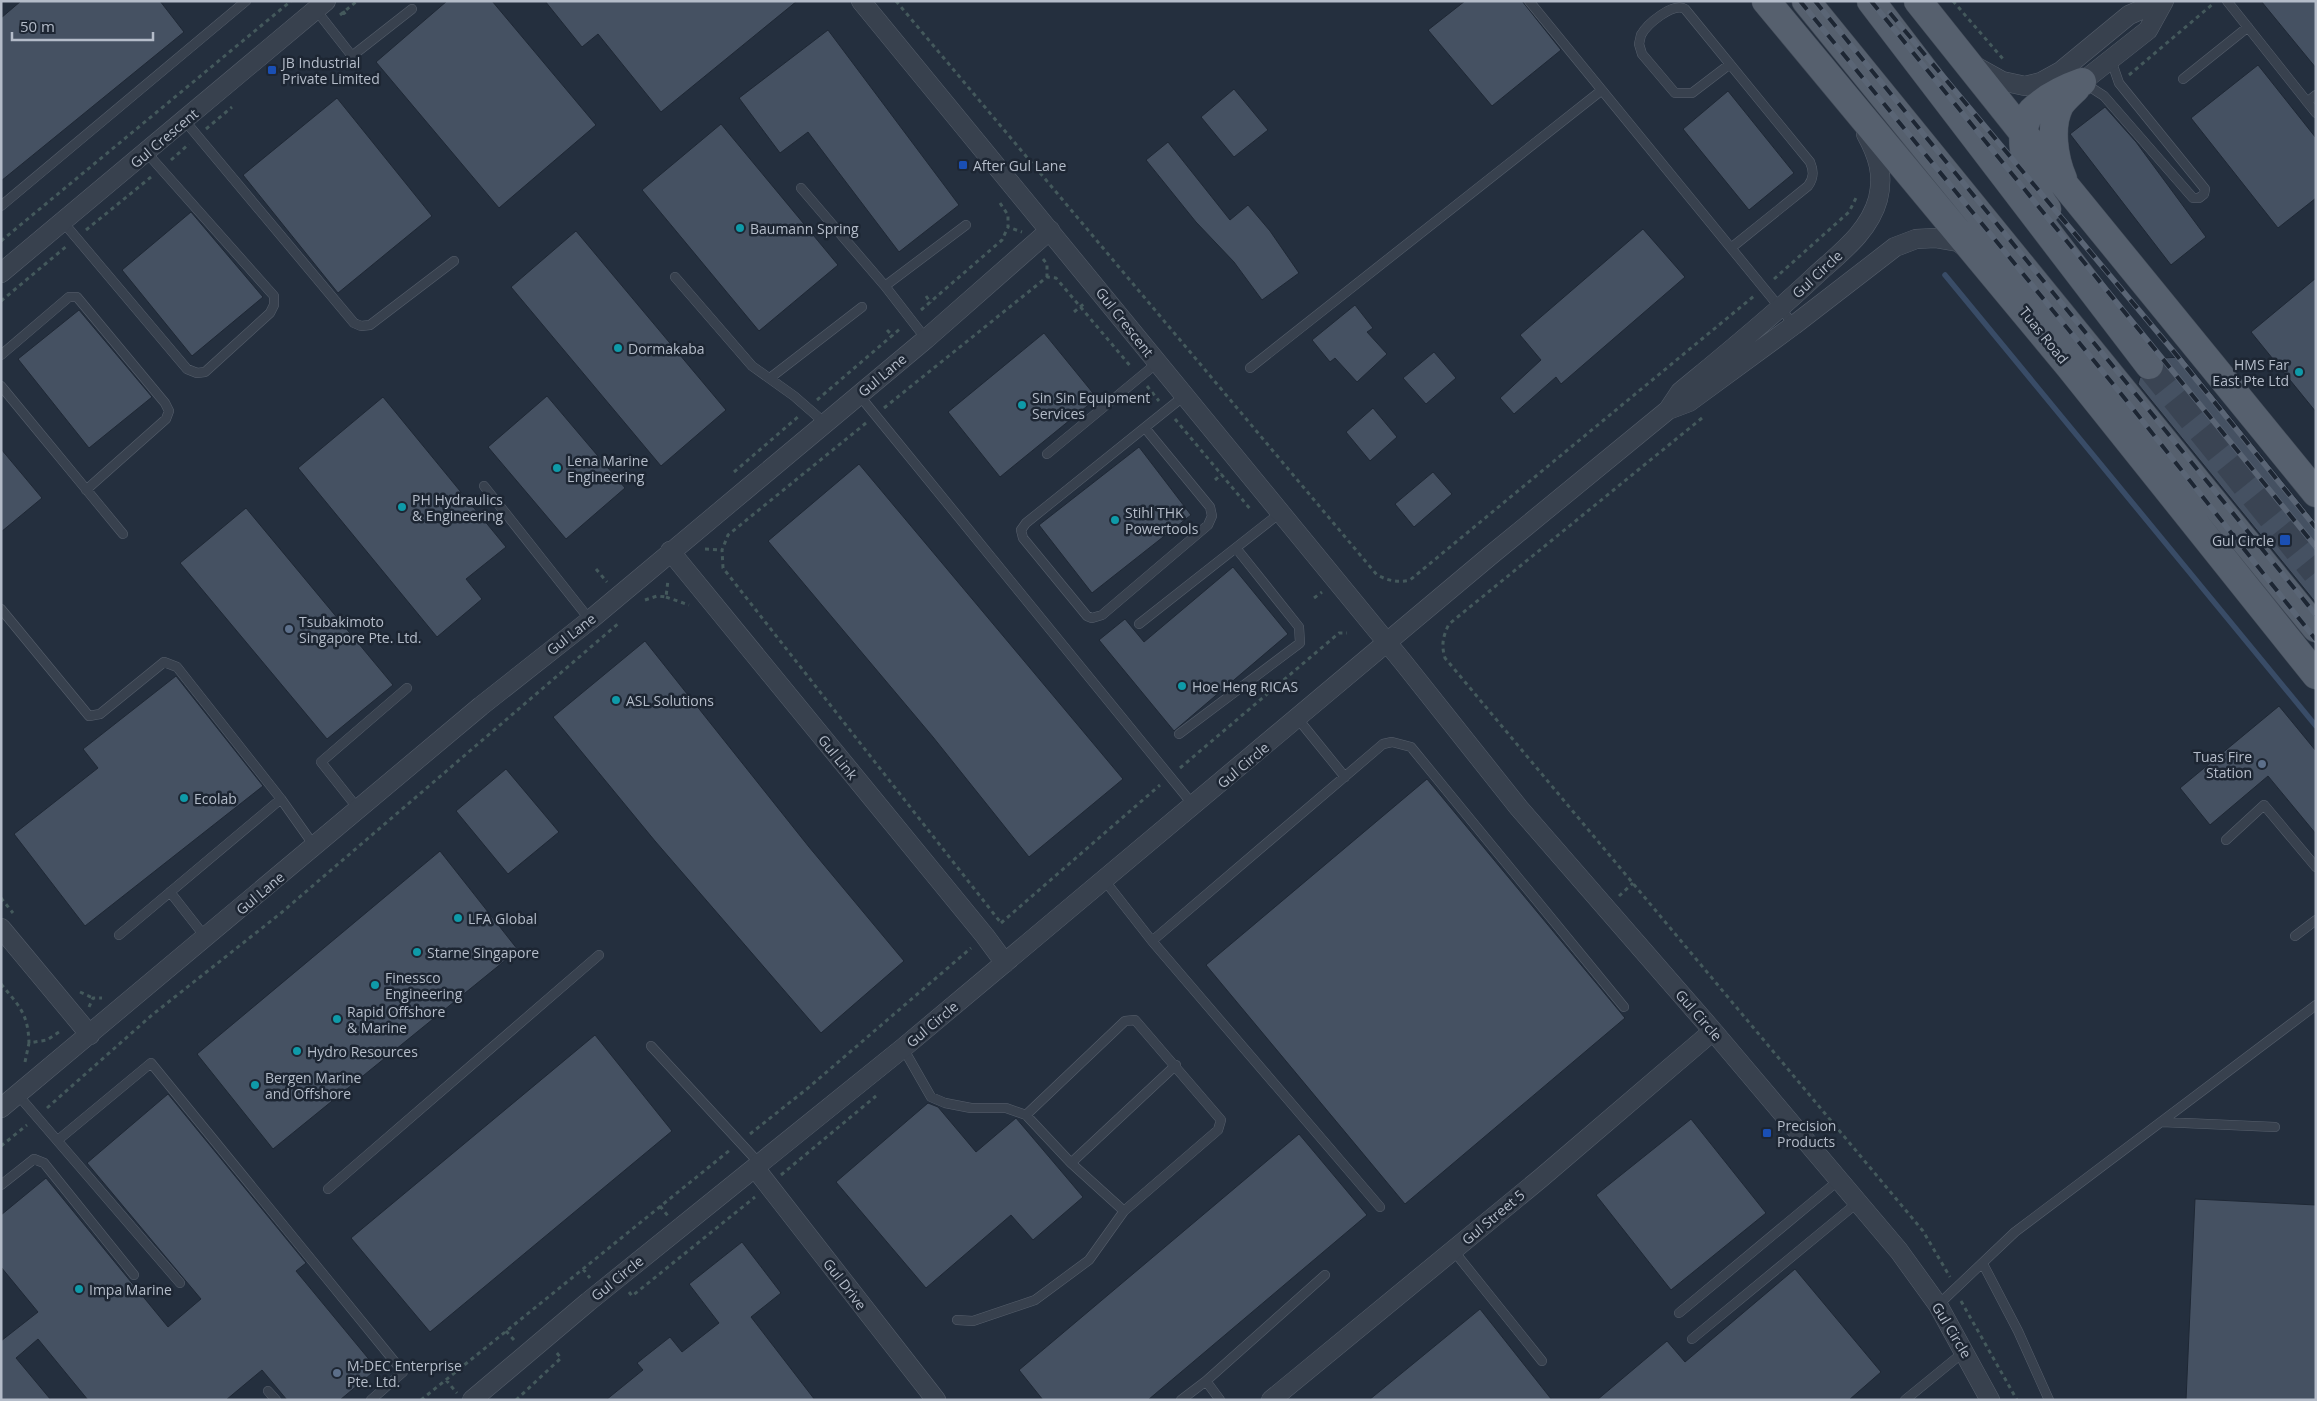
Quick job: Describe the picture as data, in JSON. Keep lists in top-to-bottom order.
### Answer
{
  "streets": {
    "main road": ["Tuas Road"],
    "street": [
      "Gul Crescent",
      "Gul Circle",
      "Gul Lane",
      "Gul Link",
      "Gul Street 5",
      "Gul Drive"
    ]
  },
  "crossings": [
    ["Gul Crescent", "Gul Circle"],
    ["Gul Crescent", "Gul Lane"],
    ["Gul Circle", "Tuas Road"],
    ["Gul Circle", "Gul Link"],
    ["Gul Circle", "Gul Street 5"],
    ["Gul Circle", "Gul Drive"],
    ["Gul Lane", "Gul Link"]
  ],
  "places": {
    "transit": [
      "JB Industrial Private Limited",
      "After Gul Lane",
      "Gul Circle",
      "Precision Products"
    ],
    "other": [
      "Baumann Spring",
      "Dormakaba",
      "HMS Far East Pte Ltd",
      "Sin Sin Equipment Services",
      "Lena Marine Engineering",
      "PH Hydraulics & Engineering",
      "Stihl THK Powertools",
      "Tsubakimoto Singapore Pte. Ltd.",
      "Hoe Heng RICAS",
      "ASL Solutions",
      "Tuas Fire Station",
      "Ecolab",
      "LFA Global",
      "Starne Singapore",
      "Finessco Engineering",
      "Rapid Offshore & Marine",
      "Hydro Resources",
      "Bergen Marine and Offshore",
      "Impa Marine",
      "M-DEC Enterprise Pte. Ltd."
    ]
  },
  "scale_bar": "50 m"
}
